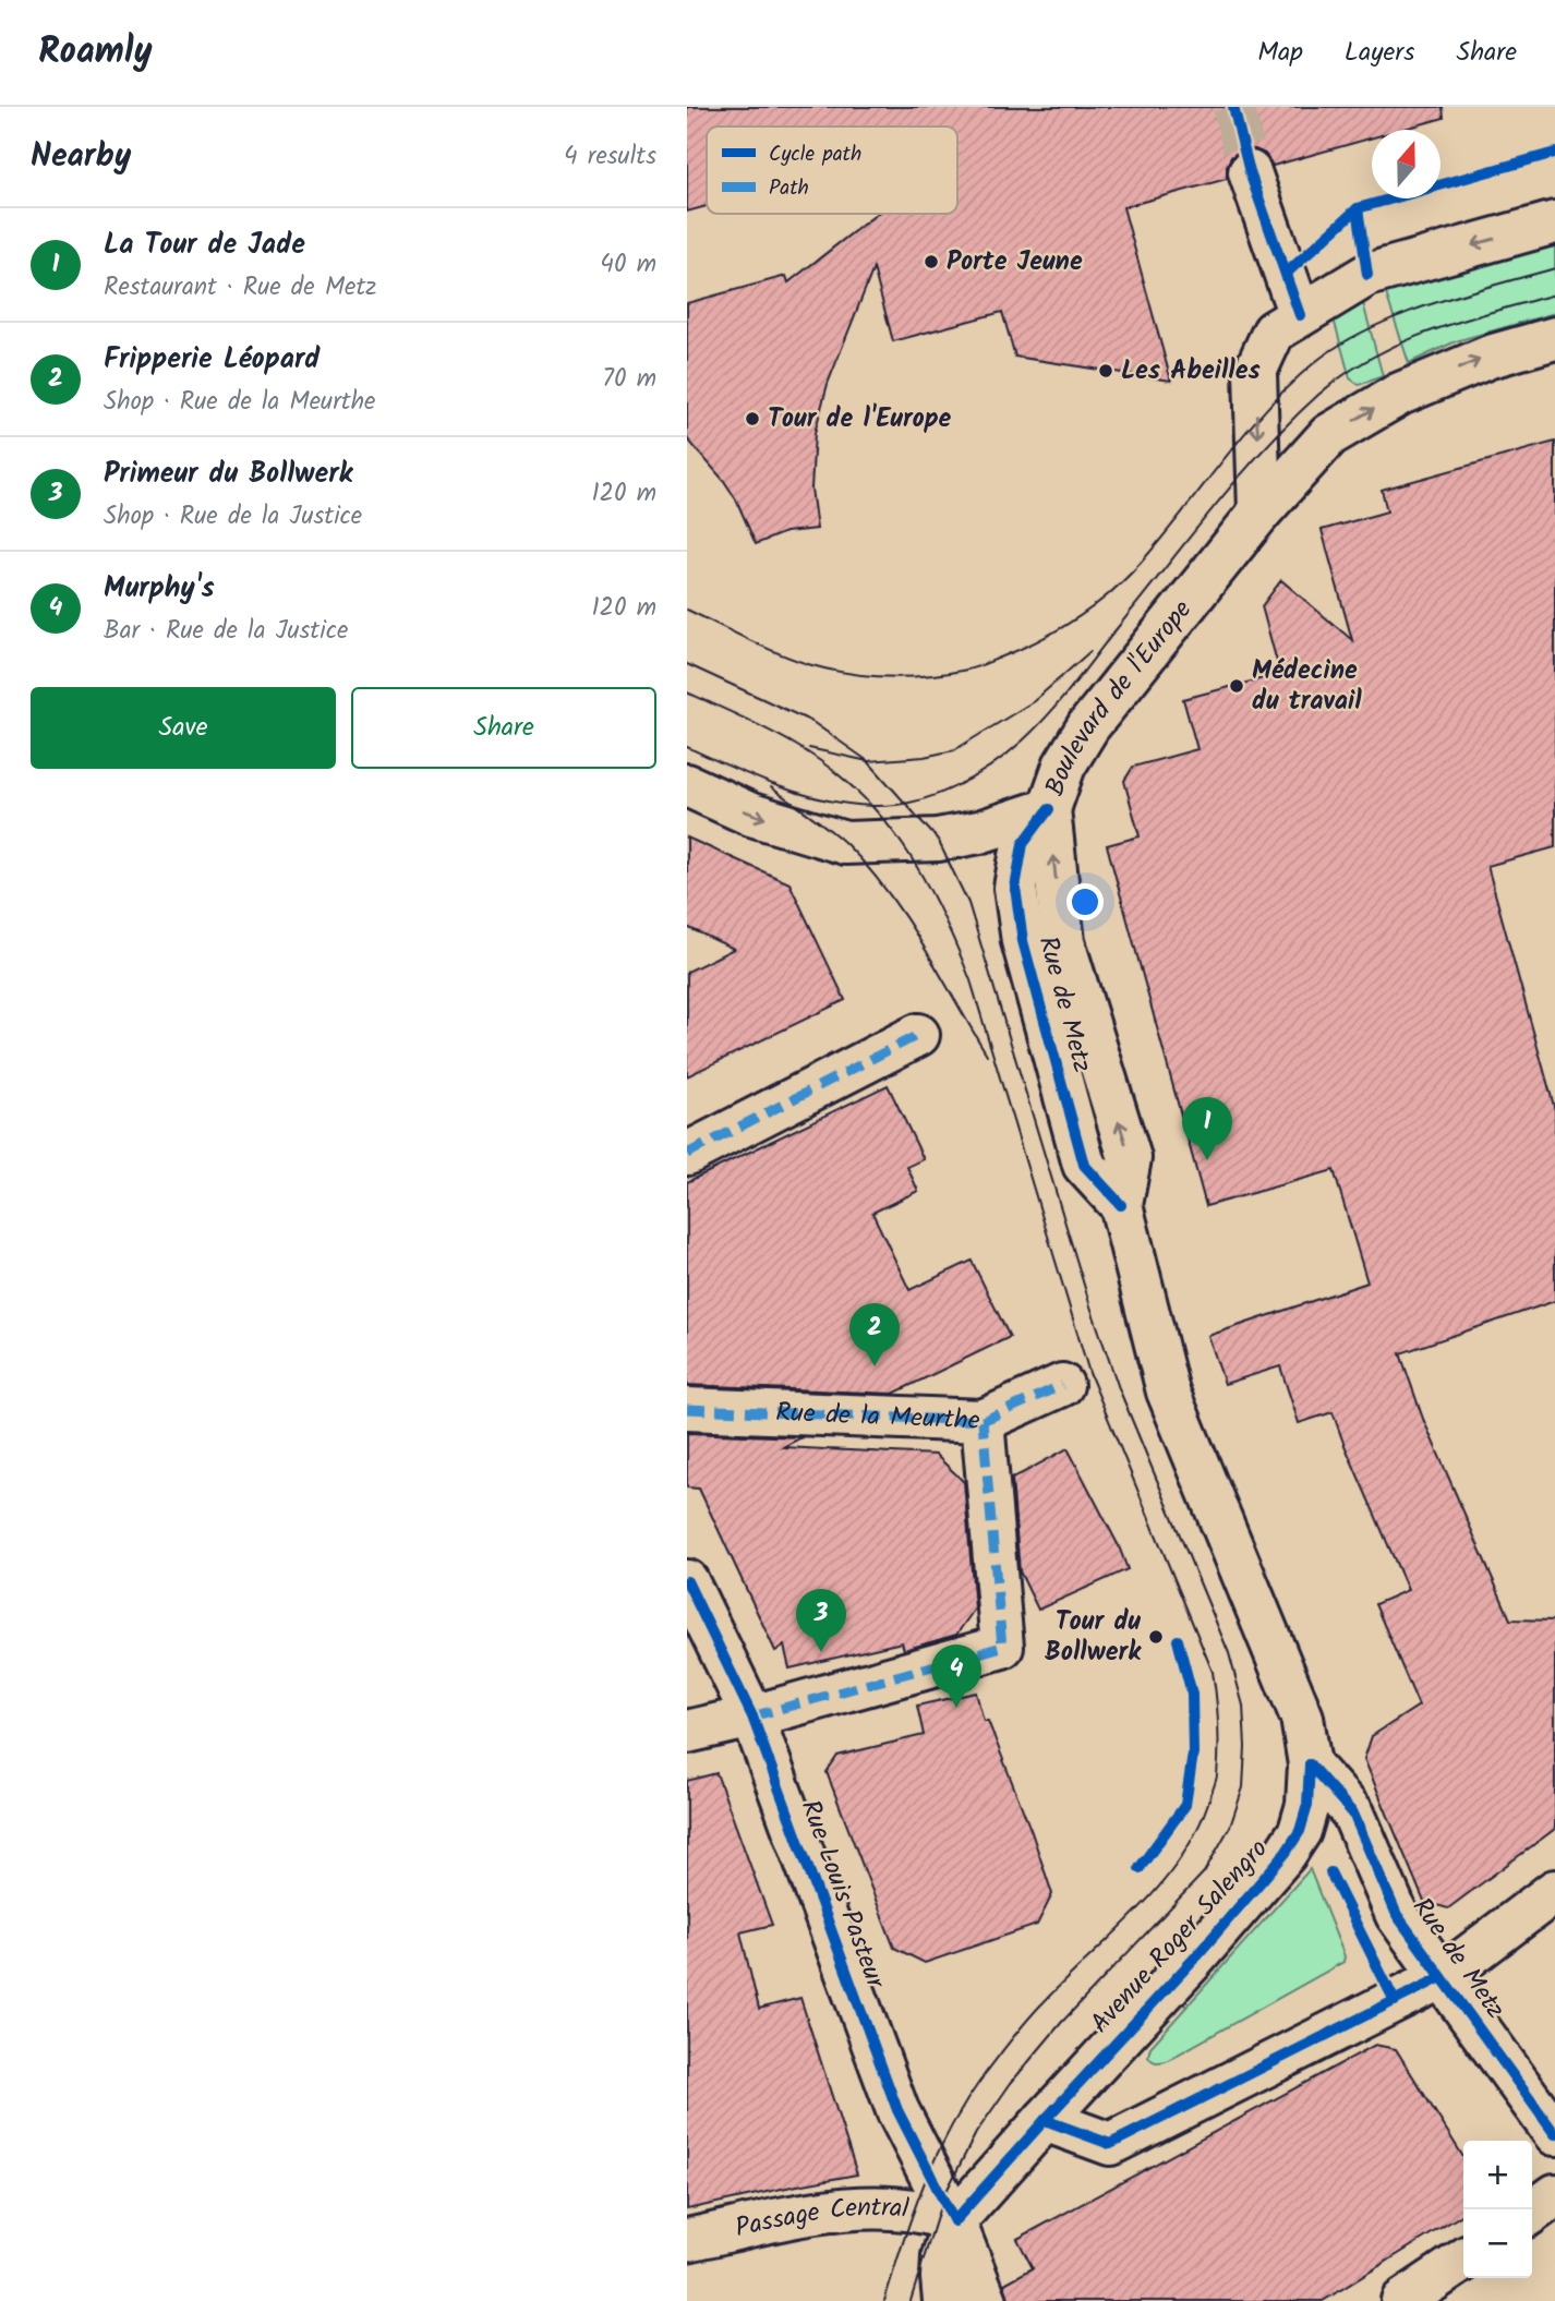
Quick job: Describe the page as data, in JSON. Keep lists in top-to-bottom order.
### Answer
{
  "streets": {
    "street": [
      "Boulevard de l'Europe",
      "Rue de Metz",
      "Rue de la Meurthe",
      "Rue Louis Pasteur",
      "Avenue Roger Salengro",
      "Passage Central"
    ]
  },
  "crossings": [
    ["Boulevard de l'Europe", "Rue de Metz"],
    ["Rue de Metz", "Avenue Roger Salengro"],
    ["Rue Louis Pasteur", "Avenue Roger Salengro"],
    ["Rue Louis Pasteur", "Passage Central"],
    ["Avenue Roger Salengro", "Passage Central"]
  ],
  "places": [
    "Porte Jeune",
    "Les Abeilles",
    "Tour de l'Europe",
    "Médecine du travail",
    "Tour du Bollwerk"
  ],
  "legend": ["Cycle path", "Path"],
  "north": "top",
  "page": {
    "header": "Roamly",
    "nav": ["Map", "Layers", "Share"],
    "heading": ["Nearby", "4 results"],
    "list": [
      {
        "mark": "1",
        "name": "La Tour de Jade",
        "note": "Restaurant · Rue de Metz",
        "value": "40 m"
      },
      {
        "mark": "2",
        "name": "Fripperie Léopard",
        "note": "Shop · Rue de la Meurthe",
        "value": "70 m"
      },
      {
        "mark": "3",
        "name": "Primeur du Bollwerk",
        "note": "Shop · Rue de la Justice",
        "value": "120 m"
      },
      {
        "mark": "4",
        "name": "Murphy's",
        "note": "Bar · Rue de la Justice",
        "value": "120 m"
      }
    ],
    "buttons": ["Save", "Share"],
    "pins": [
      "1",
      "2",
      "3",
      "4"
    ],
    "map_buttons": ["+", "−"]
  }
}
